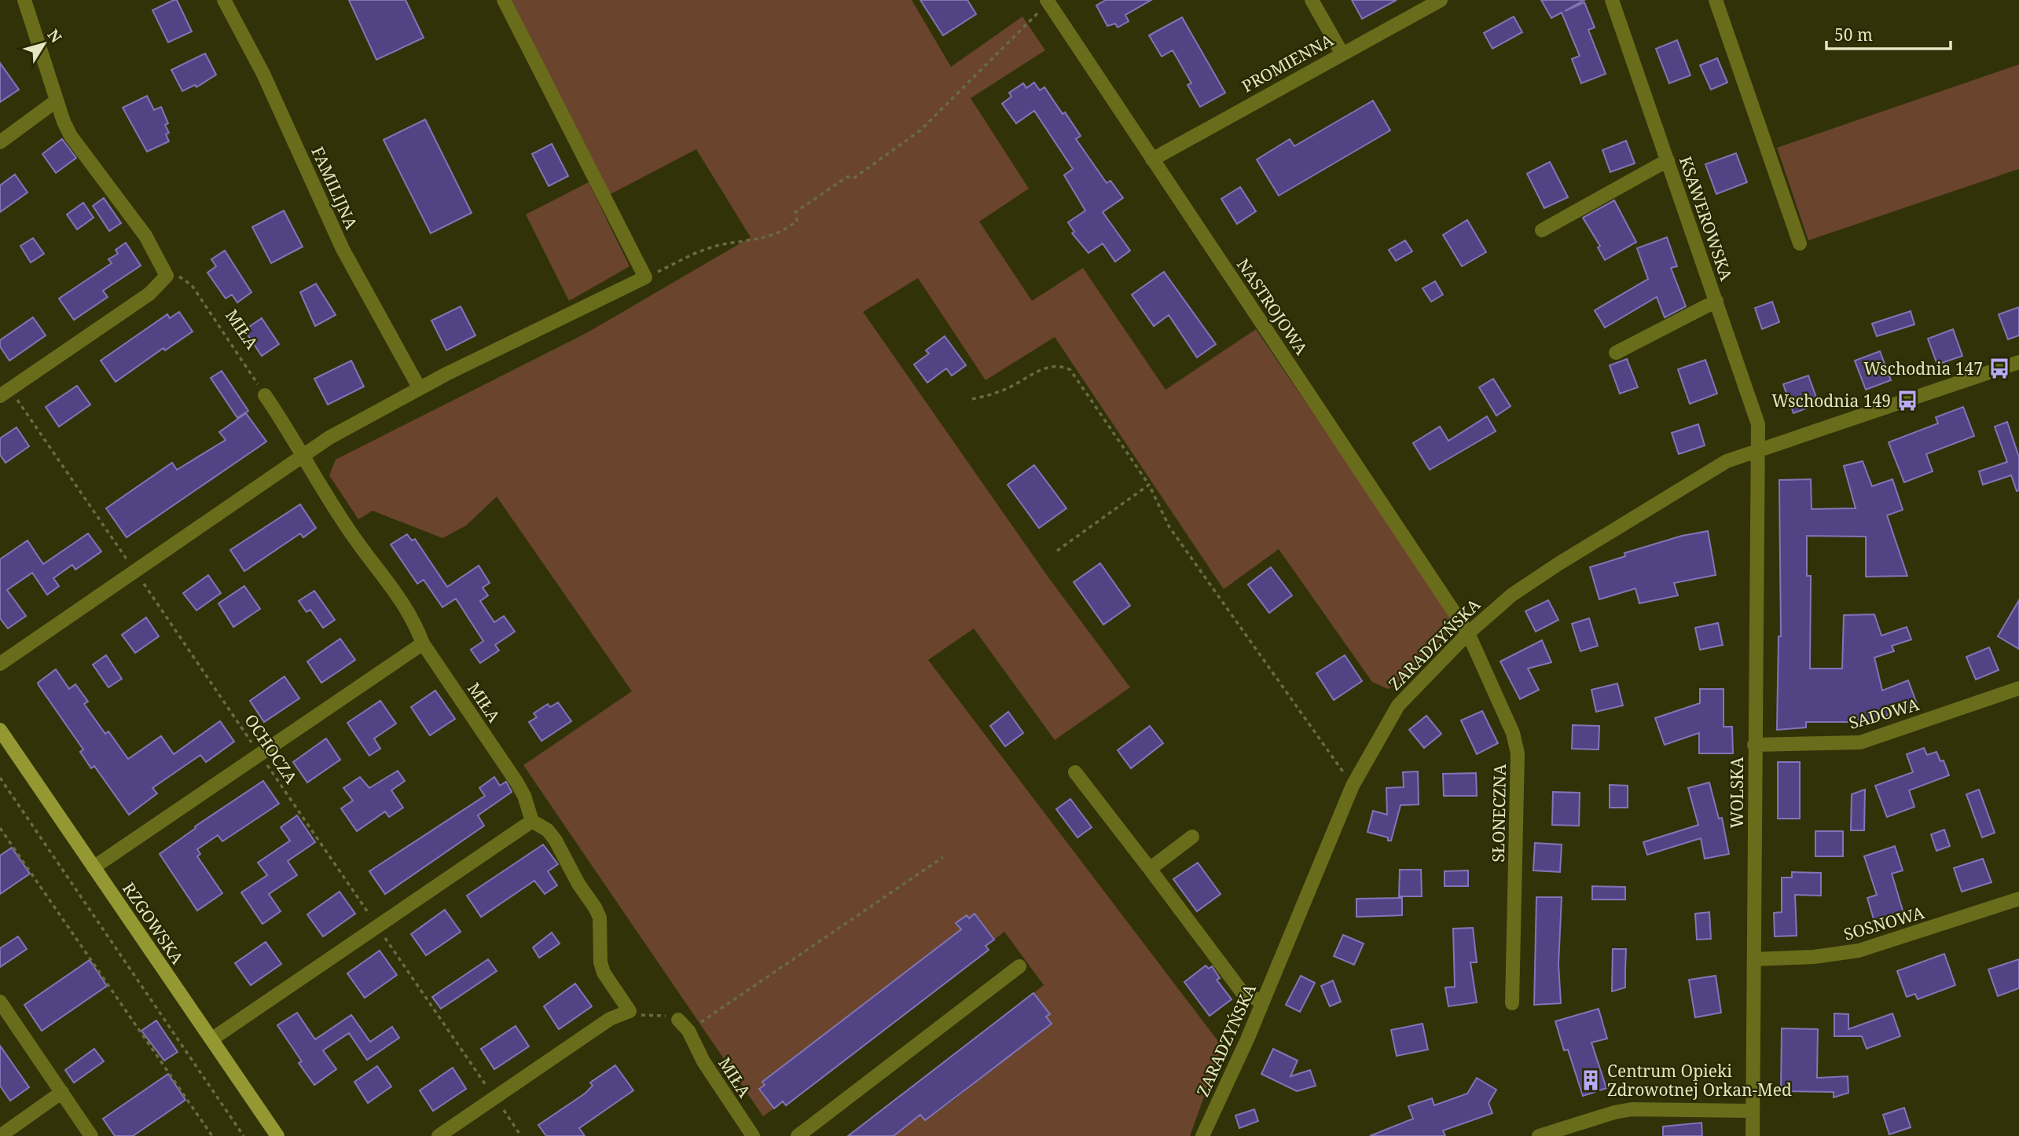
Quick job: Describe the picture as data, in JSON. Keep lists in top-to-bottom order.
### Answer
{
  "streets": {
    "main road": ["RZGOWSKA"],
    "street": [
      "PROMIENNA",
      "FAMILIJNA",
      "KSAWEROWSKA",
      "NASTROJOWA",
      "MIŁA",
      "ZARADZYŃSKA",
      "SADOWA",
      "WOLSKA",
      "SŁONECZNA",
      "SOSNOWA"
    ],
    "path": ["OCHOCZA"]
  },
  "crossings": [
    ["PROMIENNA", "NASTROJOWA"],
    ["KSAWEROWSKA", "ZARADZYŃSKA"],
    ["KSAWEROWSKA", "WOLSKA"],
    ["NASTROJOWA", "ZARADZYŃSKA"],
    ["NASTROJOWA", "SŁONECZNA"],
    ["ZARADZYŃSKA", "WOLSKA"],
    ["ZARADZYŃSKA", "SŁONECZNA"],
    ["SADOWA", "WOLSKA"],
    ["WOLSKA", "SOSNOWA"]
  ],
  "places": {
    "bus stop": ["Wschodnia 147", "Wschodnia 149"],
    "building": ["Centrum Opieki Zdrowotnej Orkan-Med"]
  },
  "scale_bar": "50 m",
  "north": "top right"
}
